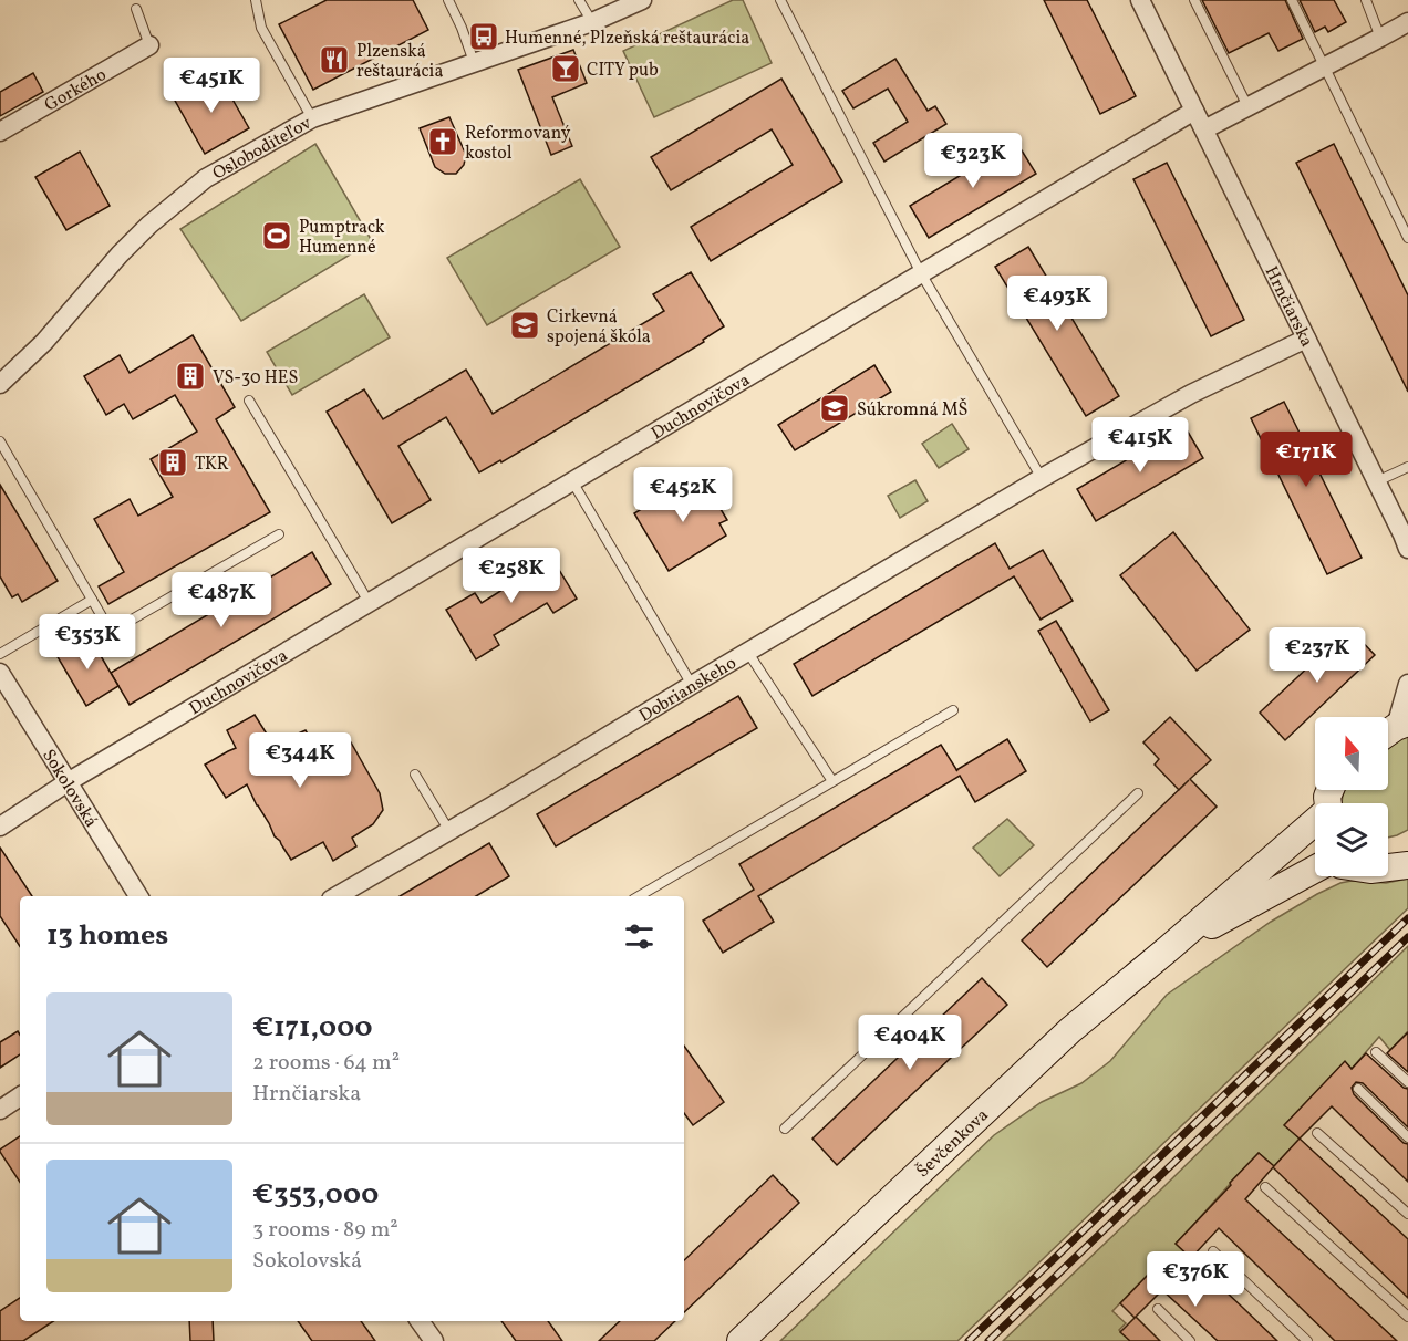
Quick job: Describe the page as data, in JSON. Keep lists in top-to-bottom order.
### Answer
{
  "streets": {
    "main road": ["Ševčenkova"],
    "street": [
      "Gorkého",
      "Osloboditeľov",
      "Hrnčiarska",
      "Duchnovičova",
      "Dobrianskeho",
      "Sokolovská"
    ]
  },
  "crossings": [
    ["Hrnčiarska", "Duchnovičova"],
    ["Hrnčiarska", "Dobrianskeho"],
    ["Duchnovičova", "Sokolovská"]
  ],
  "places": {
    "bus stop": ["Humenné, Plzeňská reštaurácia"],
    "restaurant": ["Plzenská reštaurácia"],
    "bar": ["CITY pub"],
    "church": ["Reformovaný kostol"],
    "sports": ["Pumptrack Humenné"],
    "school or university": ["Cirkevná spojená škola", "Súkromná MŠ"],
    "building": ["VS-30 HES", "TKR"]
  },
  "north": "top",
  "page": {
    "price": [
      "€451K",
      "€323K",
      "€493K",
      "€415K",
      "€171K",
      "€452K",
      "€258K",
      "€487K",
      "€353K",
      "€237K",
      "€344K",
      "€404K",
      "€376K"
    ],
    "heading": "13 homes",
    "list": [
      {
        "name": "€171,000",
        "note": "2 rooms · 64 m² · Hrnčiarska"
      },
      {
        "name": "€353,000",
        "note": "3 rooms · 89 m² · Sokolovská"
      }
    ]
  }
}
